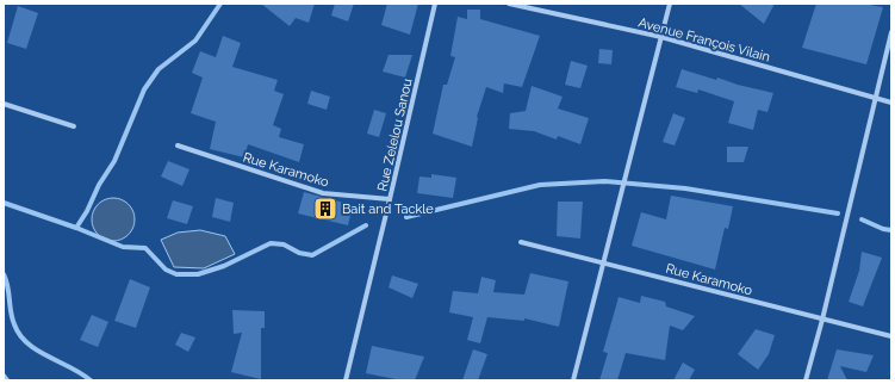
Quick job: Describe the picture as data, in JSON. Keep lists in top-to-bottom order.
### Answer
{
  "streets": {
    "street": ["Avenue François Vilain", "Rue Zelelou Sanou", "Rue Karamoko"]
  },
  "crossings": [
    ["Rue Zelelou Sanou", "Rue Karamoko"]
  ],
  "places": {
    "building": ["Bait and Tackle"]
  }
}
